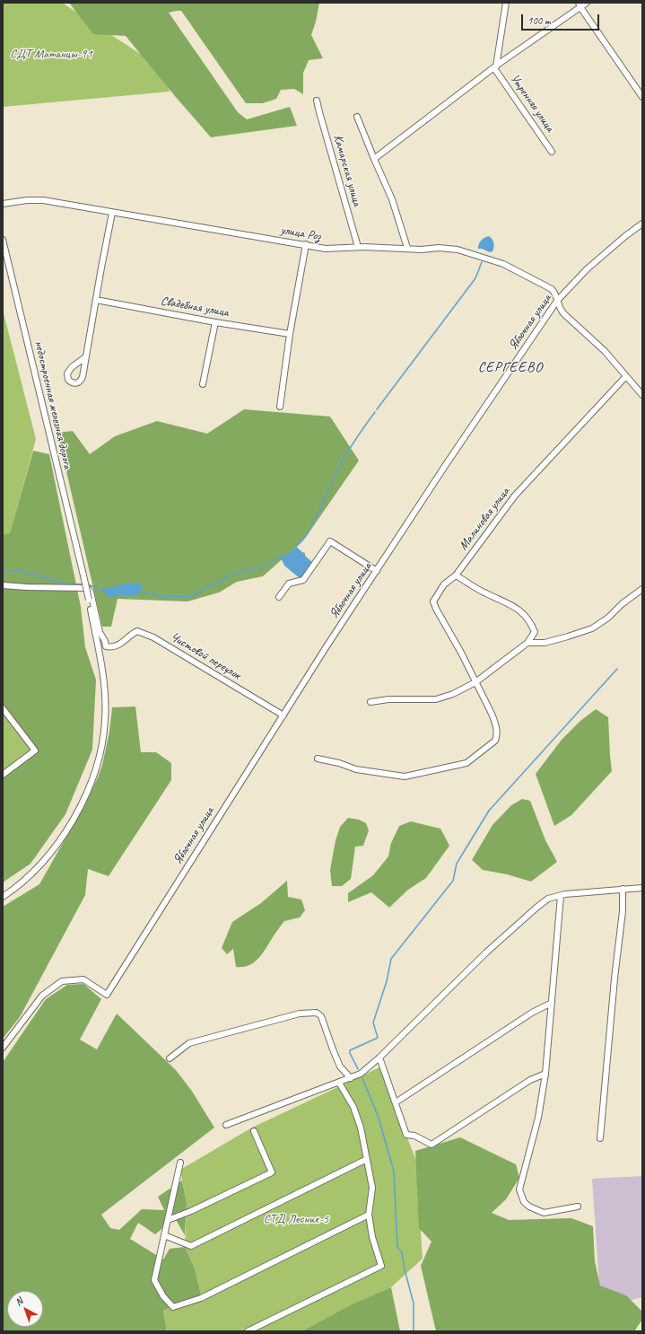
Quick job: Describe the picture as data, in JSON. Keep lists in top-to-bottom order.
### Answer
{
  "streets": {
    "street": [
      "Утренняя улица",
      "Камарская улица",
      "улица Роз",
      "Свадебная улица",
      "Яблочная улица",
      "недостроенная железная дорога",
      "Малиновая улица",
      "Чистовой переулок"
    ]
  },
  "crossings": [
    ["Камарская улица", "улица Роз"],
    ["улица Роз", "Яблочная улица"],
    ["улица Роз", "Малиновая улица"],
    ["Яблочная улица", "Чистовой переулок"]
  ],
  "districts": ["СЕРГЕЕВО"],
  "parks": ["СДТ Матанцы-91", "СТД Лесник-5"],
  "scale_bar": "100 m",
  "north": "top left"
}
